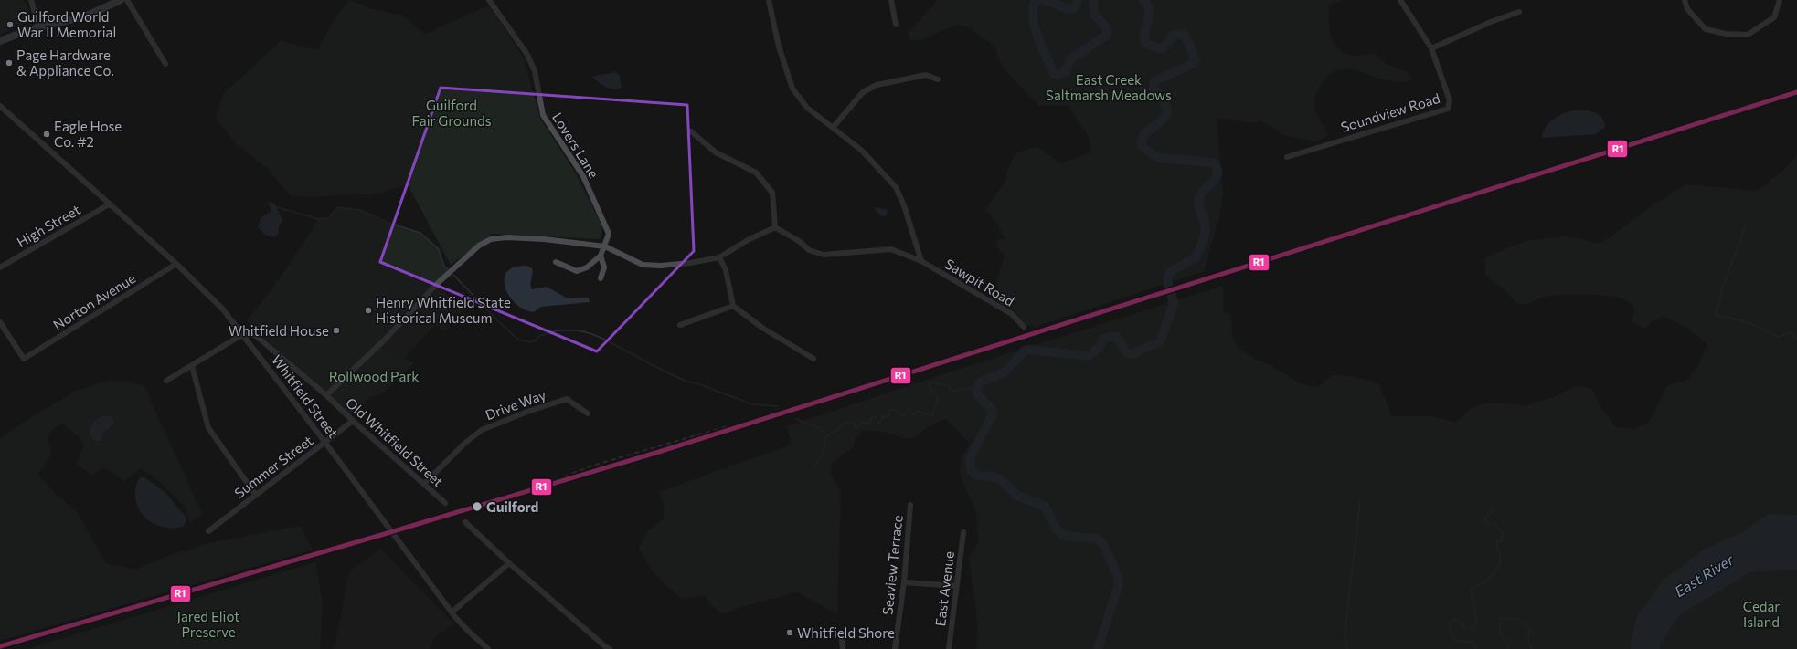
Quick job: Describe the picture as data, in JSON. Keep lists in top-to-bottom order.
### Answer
{
  "streets": {
    "street": [
      "Soundview Road",
      "Lovers Lane",
      "High Street",
      "Sawpit Road",
      "Norton Avenue",
      "Whitfield Street",
      "Drive Way",
      "Old Whitfield Street",
      "Summer Street",
      "Seaview Terrace",
      "East Avenue"
    ]
  },
  "crossings": [
    ["High Street", "Whitfield Street"],
    ["Norton Avenue", "Whitfield Street"],
    ["Whitfield Street", "Old Whitfield Street"],
    ["Whitfield Street", "Summer Street"],
    ["Drive Way", "Old Whitfield Street"],
    ["Old Whitfield Street", "Summer Street"]
  ],
  "water": ["East River"],
  "parks": [
    "East Creek Saltmarsh Meadows",
    "Guilford Fair Grounds",
    "Rollwood Park",
    "Cedar Island",
    "Jared Eliot Preserve"
  ],
  "places": [
    "Guilford World War II Memorial",
    "Page Hardware & Appliance Co.",
    "Eagle Hose Co. #2",
    "Henry Whitfield State Historical Museum",
    "Whitfield House",
    "Guilford",
    "Whitfield Shore"
  ],
  "lines": ["transit line R1"]
}
